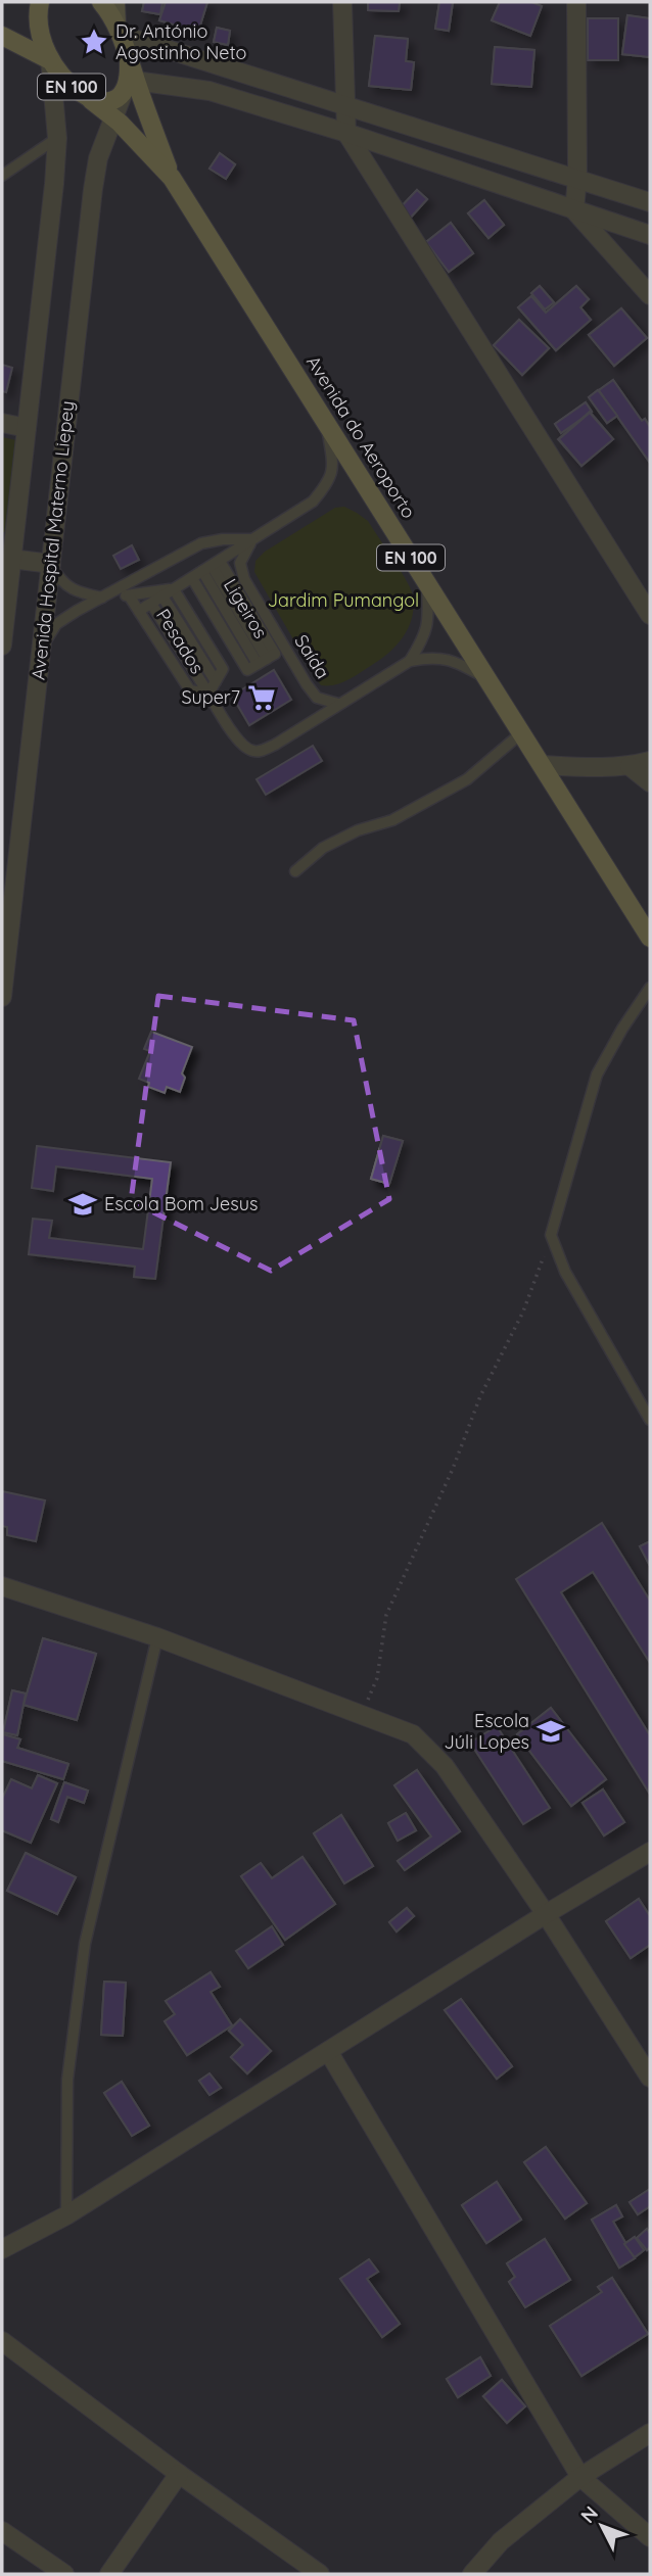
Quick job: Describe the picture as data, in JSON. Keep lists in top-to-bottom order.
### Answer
{
  "streets": {
    "main road": ["EN 100", "Avenida do Aeroporto"],
    "street": ["Avenida Hospital Materno Liepey"],
    "lane": ["Ligeiros", "Pesados", "Saída"]
  },
  "crossings": [
    ["EN 100", "Avenida do Aeroporto"],
    ["EN 100", "Avenida Hospital Materno Liepey"],
    ["Pesados", "Saída"]
  ],
  "parks": ["Jardim Pumangol"],
  "places": {
    "place": ["Dr. António Agostinho Neto"],
    "supermarket": ["Super7"],
    "school or university": ["Escola Bom Jesus", "Escola Júli Lopes"]
  },
  "north": "top left"
}
